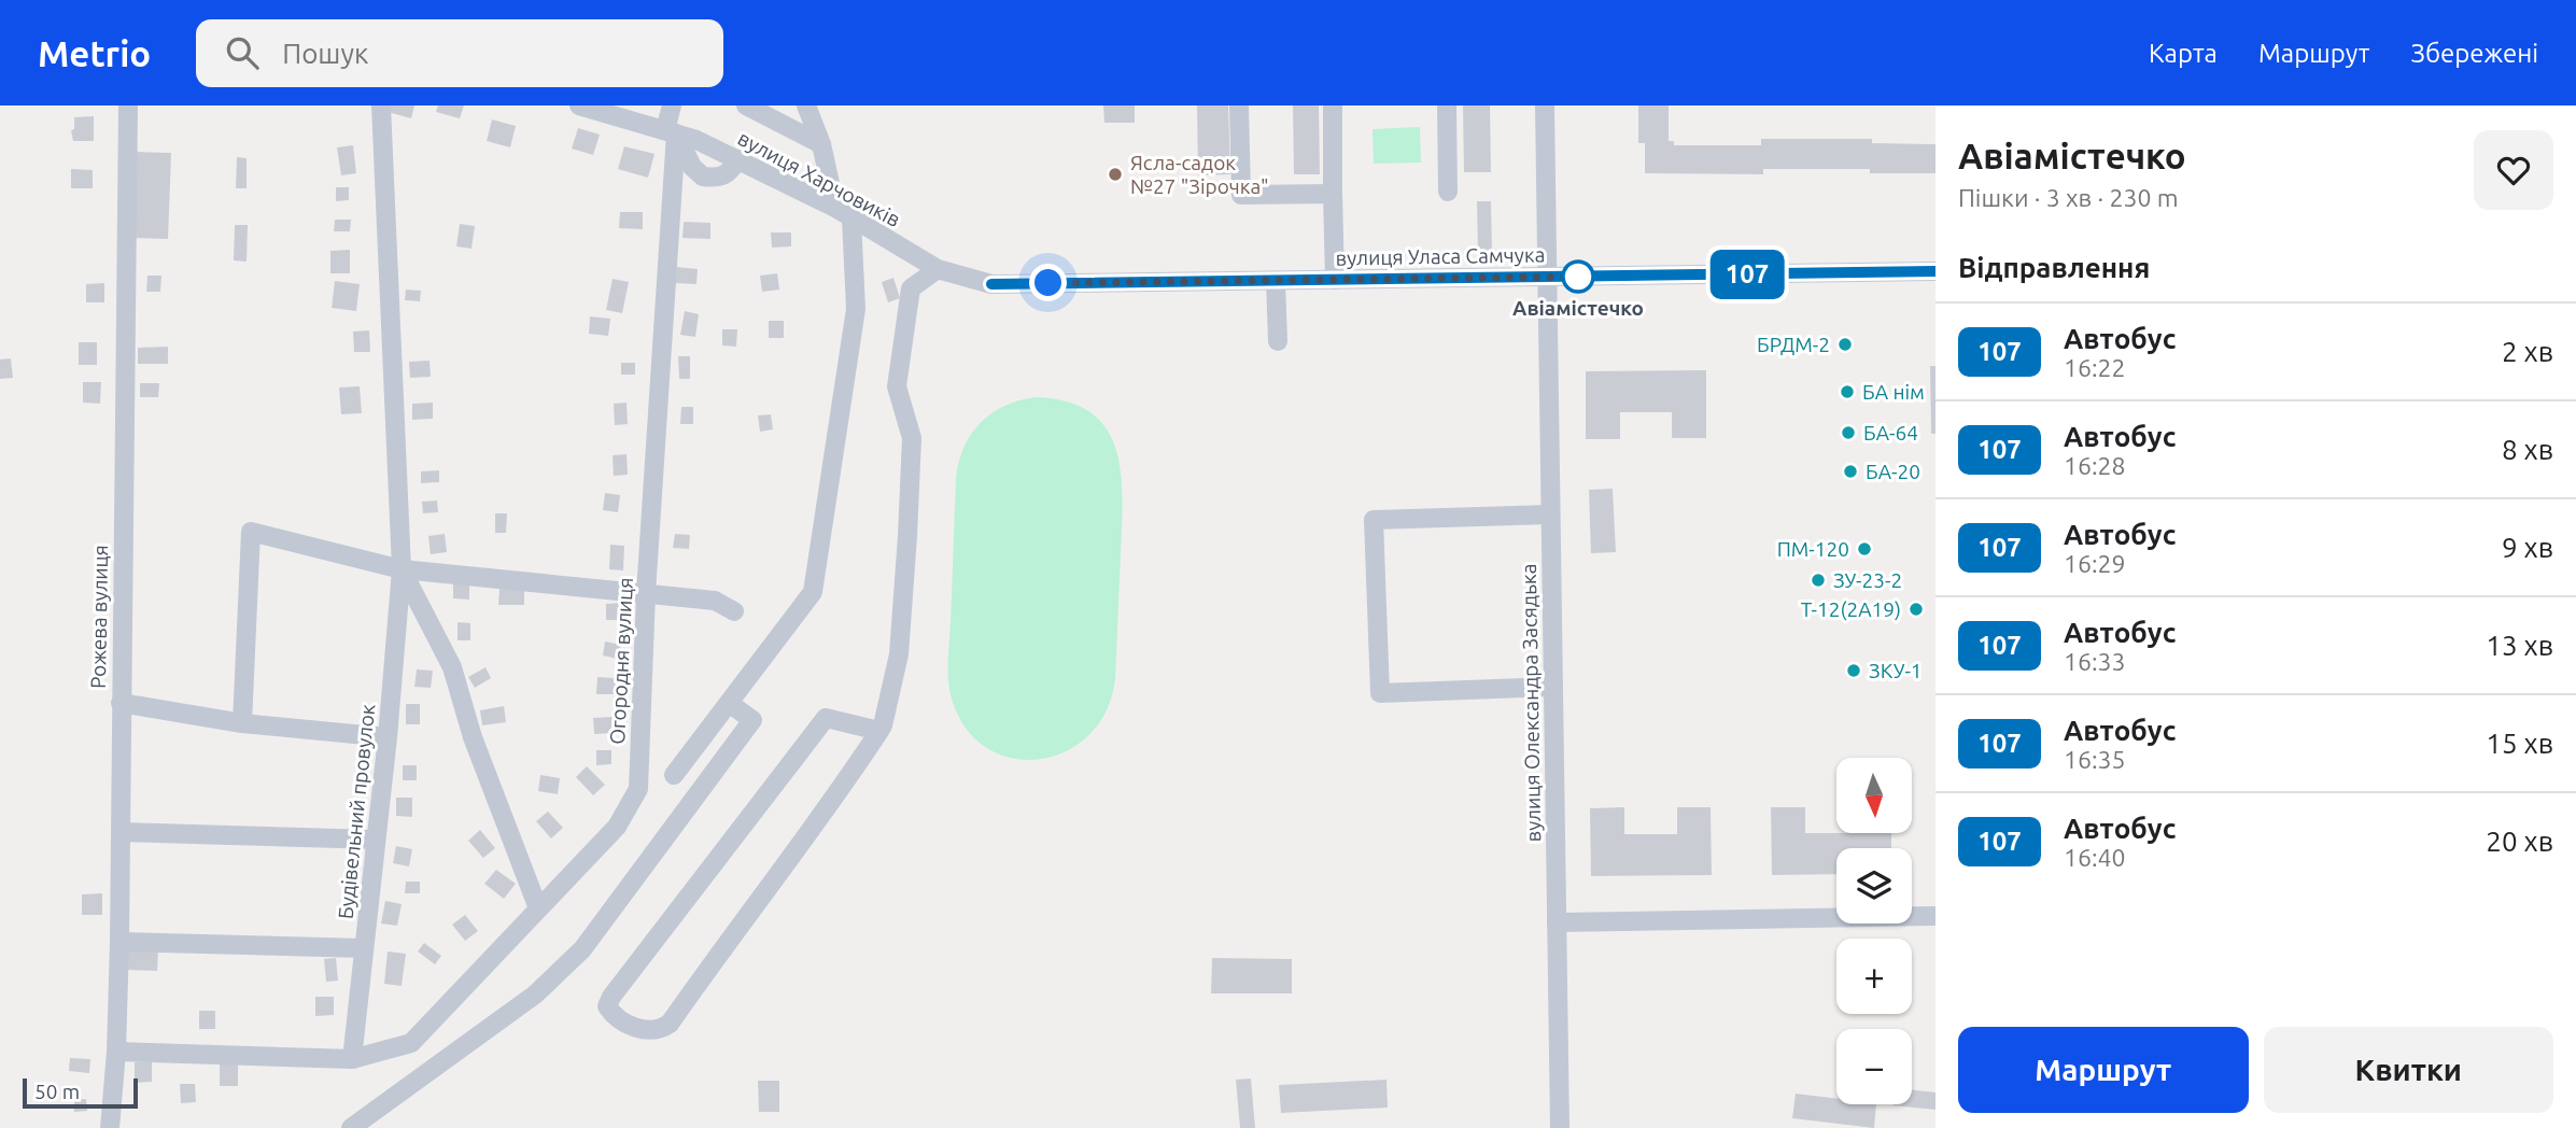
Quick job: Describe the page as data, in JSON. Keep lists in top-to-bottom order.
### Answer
{
  "streets": {
    "street": [
      "вулиця Харчовиків",
      "вулиця Уласа Самчука",
      "Рожева вулиця",
      "Огородня вулиця",
      "вулиця Олександра Засядька",
      "Будівельний провулок"
    ]
  },
  "crossings": [
    ["вулиця Харчовиків", "вулиця Уласа Самчука"],
    ["вулиця Харчовиків", "Огородня вулиця"],
    ["вулиця Уласа Самчука", "вулиця Олександра Засядька"],
    ["Рожева вулиця", "Огородня вулиця"],
    ["Огородня вулиця", "Будівельний провулок"]
  ],
  "places": [
    "Ясла-садок №27 \"Зірочка\"",
    "Авіамістечко",
    "БРДМ-2",
    "БА нім",
    "БА-64",
    "БА-20",
    "ПМ-120",
    "ЗУ-23-2",
    "Т-12(2А19)",
    "ЗКУ-1"
  ],
  "lines": ["bus line 107"],
  "scale_bar": "50 m",
  "north": "bottom",
  "page": {
    "header": "Metrio",
    "search": "Пошук",
    "nav": ["Карта", "Маршрут", "Збережені"],
    "on_map": "107",
    "heading": [
      ["Авіамістечко", "Пішки · 3 хв · 230 m"],
      "Відправлення"
    ],
    "list": [
      {
        "mark": "107",
        "name": "Автобус",
        "note": "16:22",
        "value": "2 хв"
      },
      {
        "mark": "107",
        "name": "Автобус",
        "note": "16:28",
        "value": "8 хв"
      },
      {
        "mark": "107",
        "name": "Автобус",
        "note": "16:29",
        "value": "9 хв"
      },
      {
        "mark": "107",
        "name": "Автобус",
        "note": "16:33",
        "value": "13 хв"
      },
      {
        "mark": "107",
        "name": "Автобус",
        "note": "16:35",
        "value": "15 хв"
      },
      {
        "mark": "107",
        "name": "Автобус",
        "note": "16:40",
        "value": "20 хв"
      }
    ],
    "map_buttons": ["+", "−"],
    "buttons": ["Маршрут", "Квитки"],
    "scale": "50 m"
  }
}
